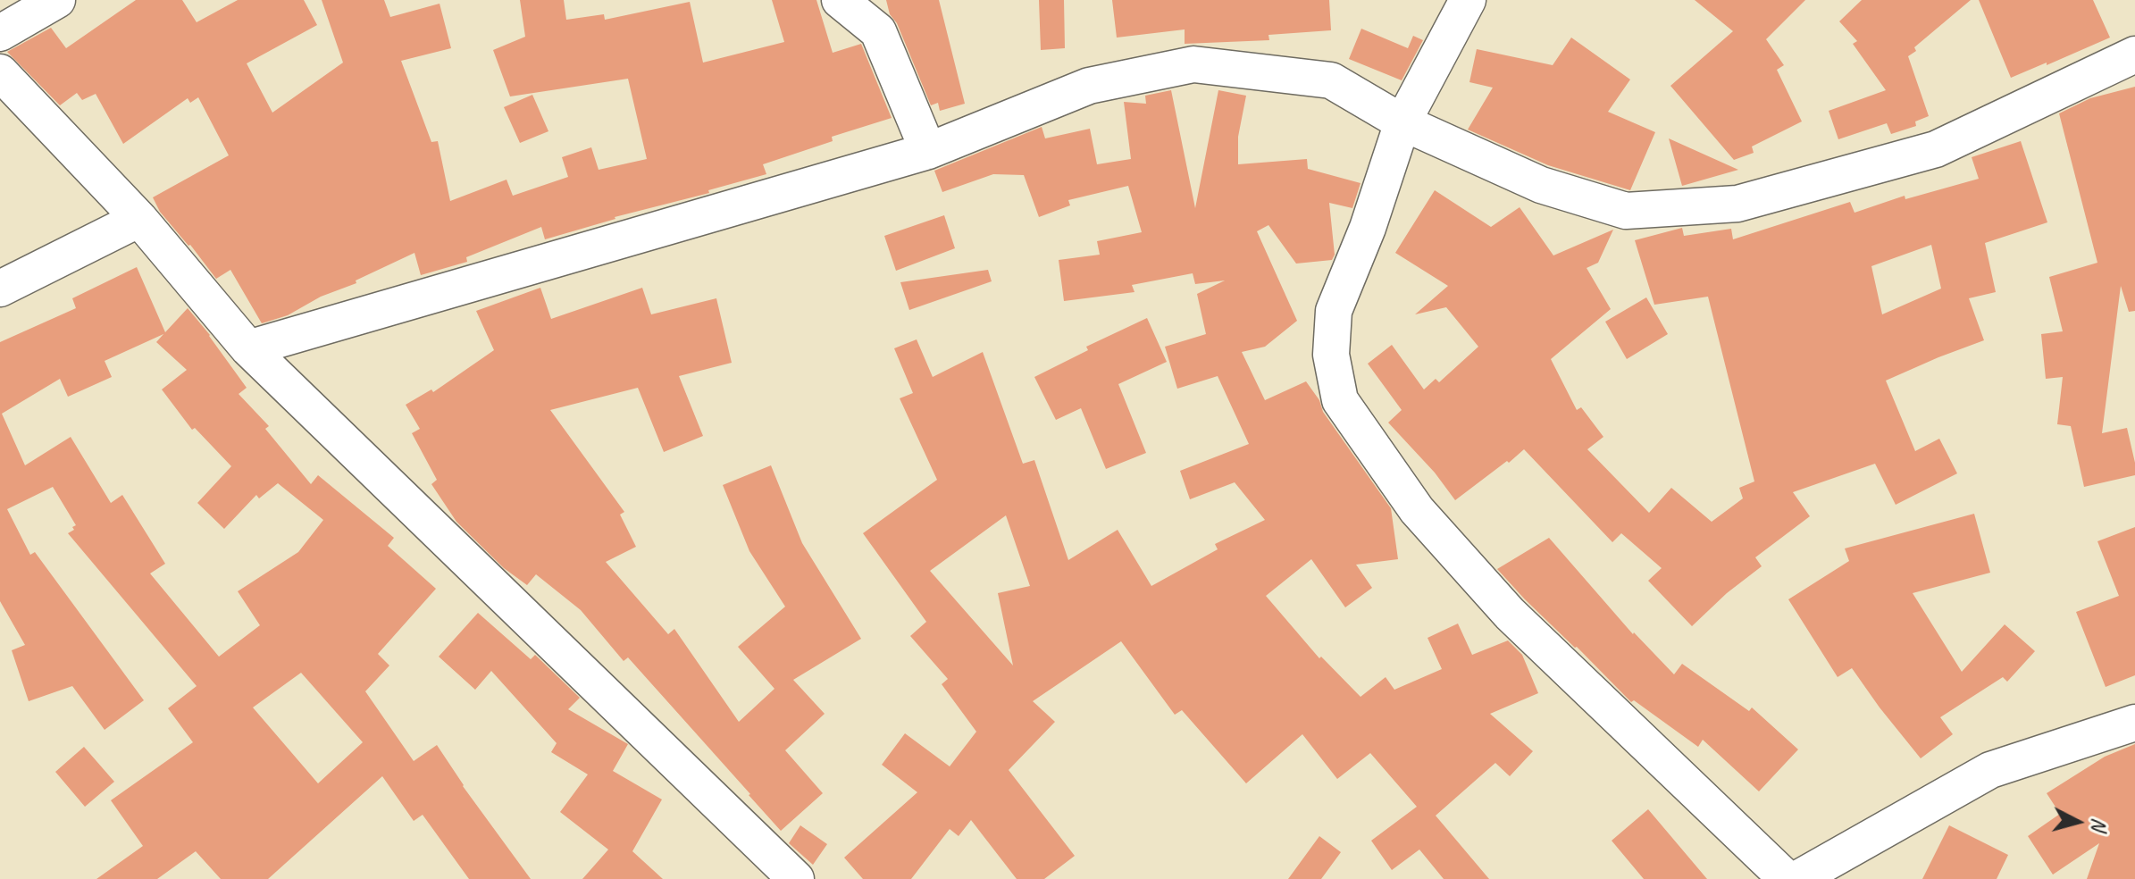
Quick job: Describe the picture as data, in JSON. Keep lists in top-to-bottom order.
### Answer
{
  "north": "right"
}
